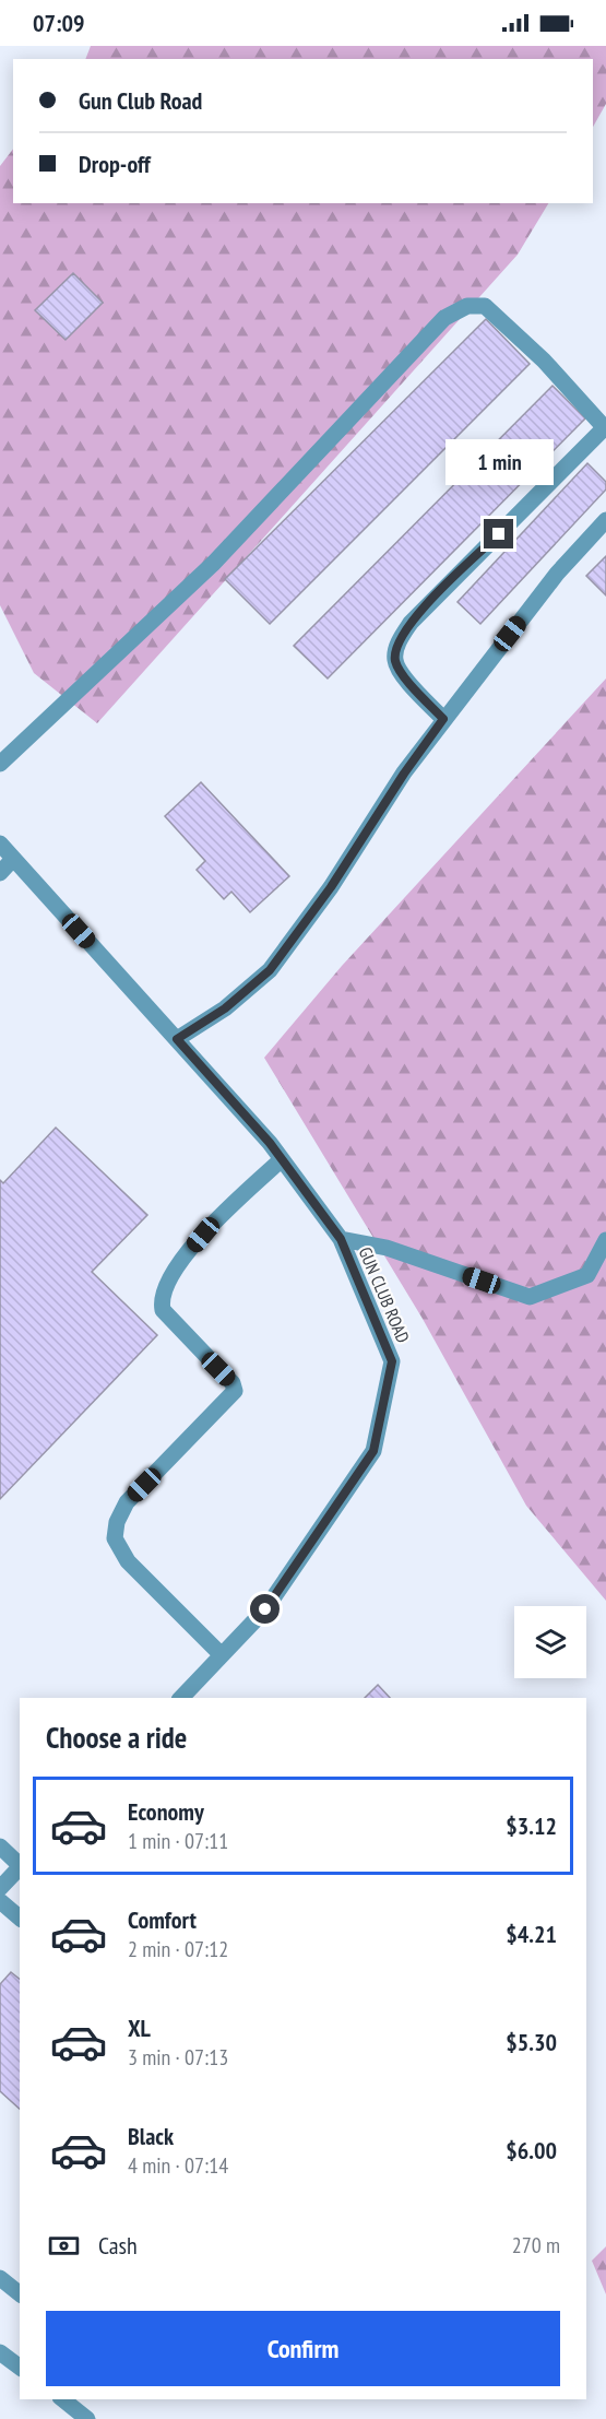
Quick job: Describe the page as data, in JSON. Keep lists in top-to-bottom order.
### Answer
{
  "streets": {
    "street": ["GUN CLUB ROAD"]
  },
  "page": {
    "status": "07:09",
    "banner": ["Gun Club Road", "Drop-off"],
    "bubble": "1 min",
    "heading": "Choose a ride",
    "list": [
      {
        "name": "Economy",
        "note": "1 min · 07:11",
        "value": "$3.12"
      },
      {
        "name": "Comfort",
        "note": "2 min · 07:12",
        "value": "$4.21"
      },
      {
        "name": "XL",
        "note": "3 min · 07:13",
        "value": "$5.30"
      },
      {
        "name": "Black",
        "note": "4 min · 07:14",
        "value": "$6.00"
      }
    ],
    "pay": ["Cash", "270 m"],
    "buttons": "Confirm"
  }
}
